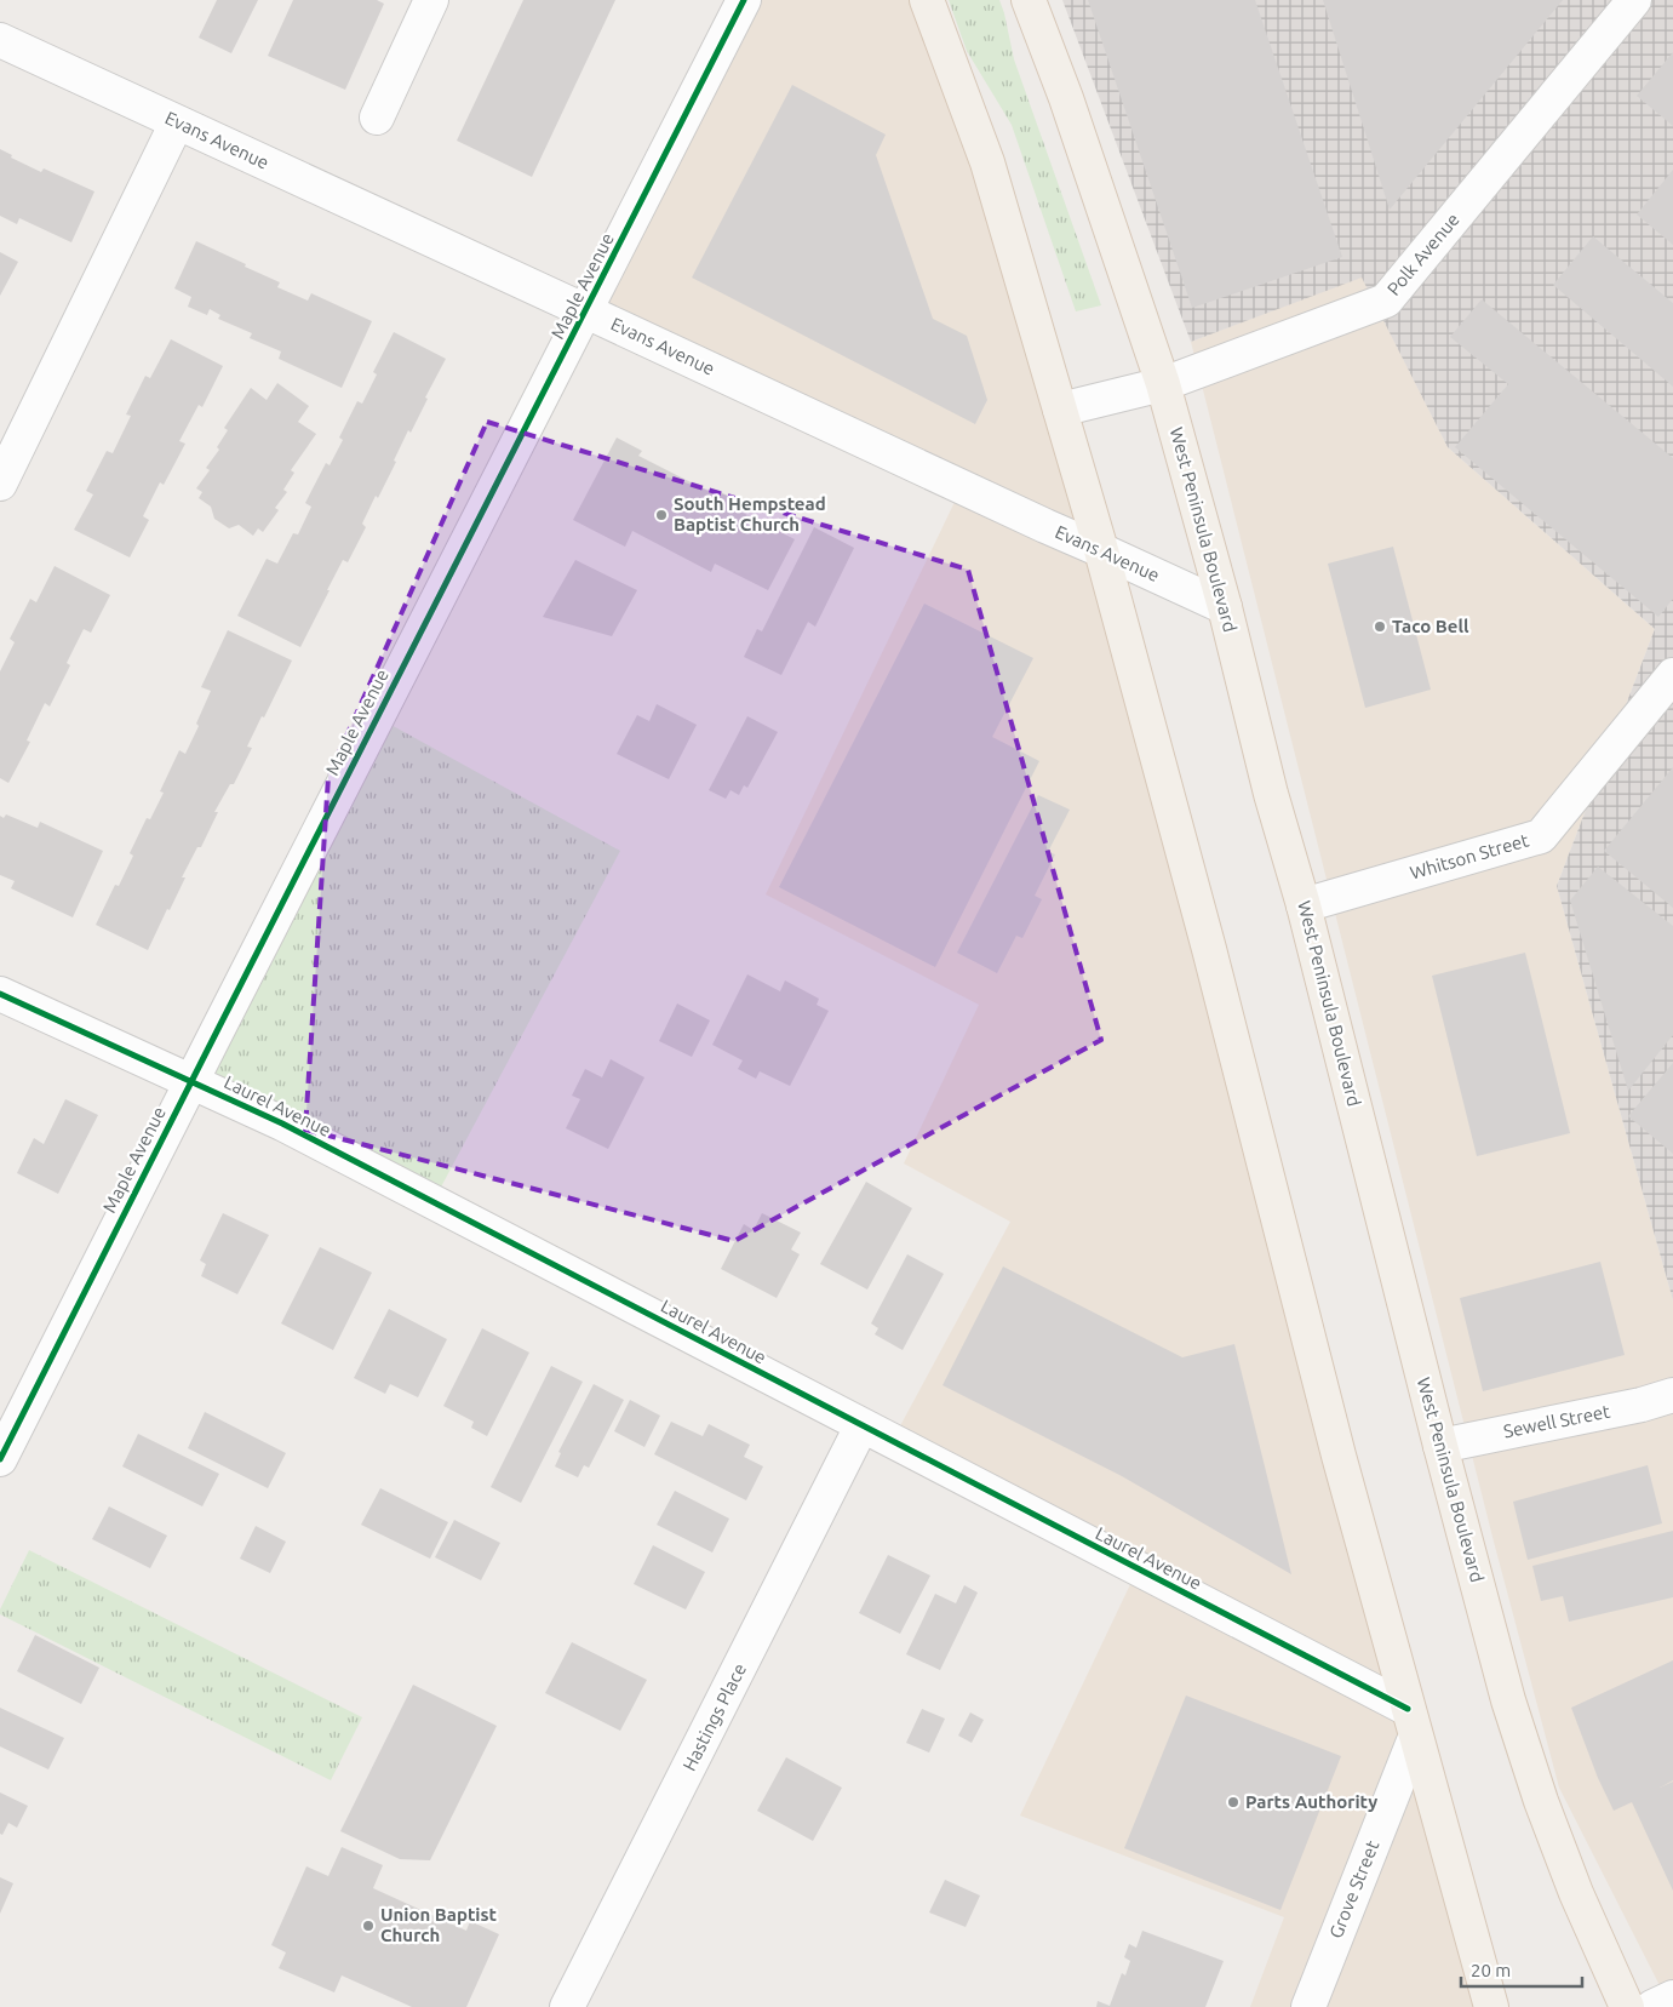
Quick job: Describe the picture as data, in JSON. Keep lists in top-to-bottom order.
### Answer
{
  "streets": {
    "main road": ["West Peninsula Boulevard"],
    "street": [
      "Evans Avenue",
      "Polk Avenue",
      "Maple Avenue",
      "Whitson Street",
      "Laurel Avenue",
      "Sewell Street",
      "Hastings Place",
      "Grove Street"
    ]
  },
  "crossings": [
    ["Evans Avenue", "Maple Avenue"],
    ["Evans Avenue", "West Peninsula Boulevard"],
    ["Polk Avenue", "West Peninsula Boulevard"],
    ["Maple Avenue", "Laurel Avenue"],
    ["West Peninsula Boulevard", "Whitson Street"],
    ["West Peninsula Boulevard", "Sewell Street"],
    ["Laurel Avenue", "Hastings Place"],
    ["Laurel Avenue", "Grove Street"]
  ],
  "places": [
    "South Hempstead Baptist Church",
    "Taco Bell",
    "Parts Authority",
    "Union Baptist Church"
  ],
  "scale_bar": "20 m"
}
